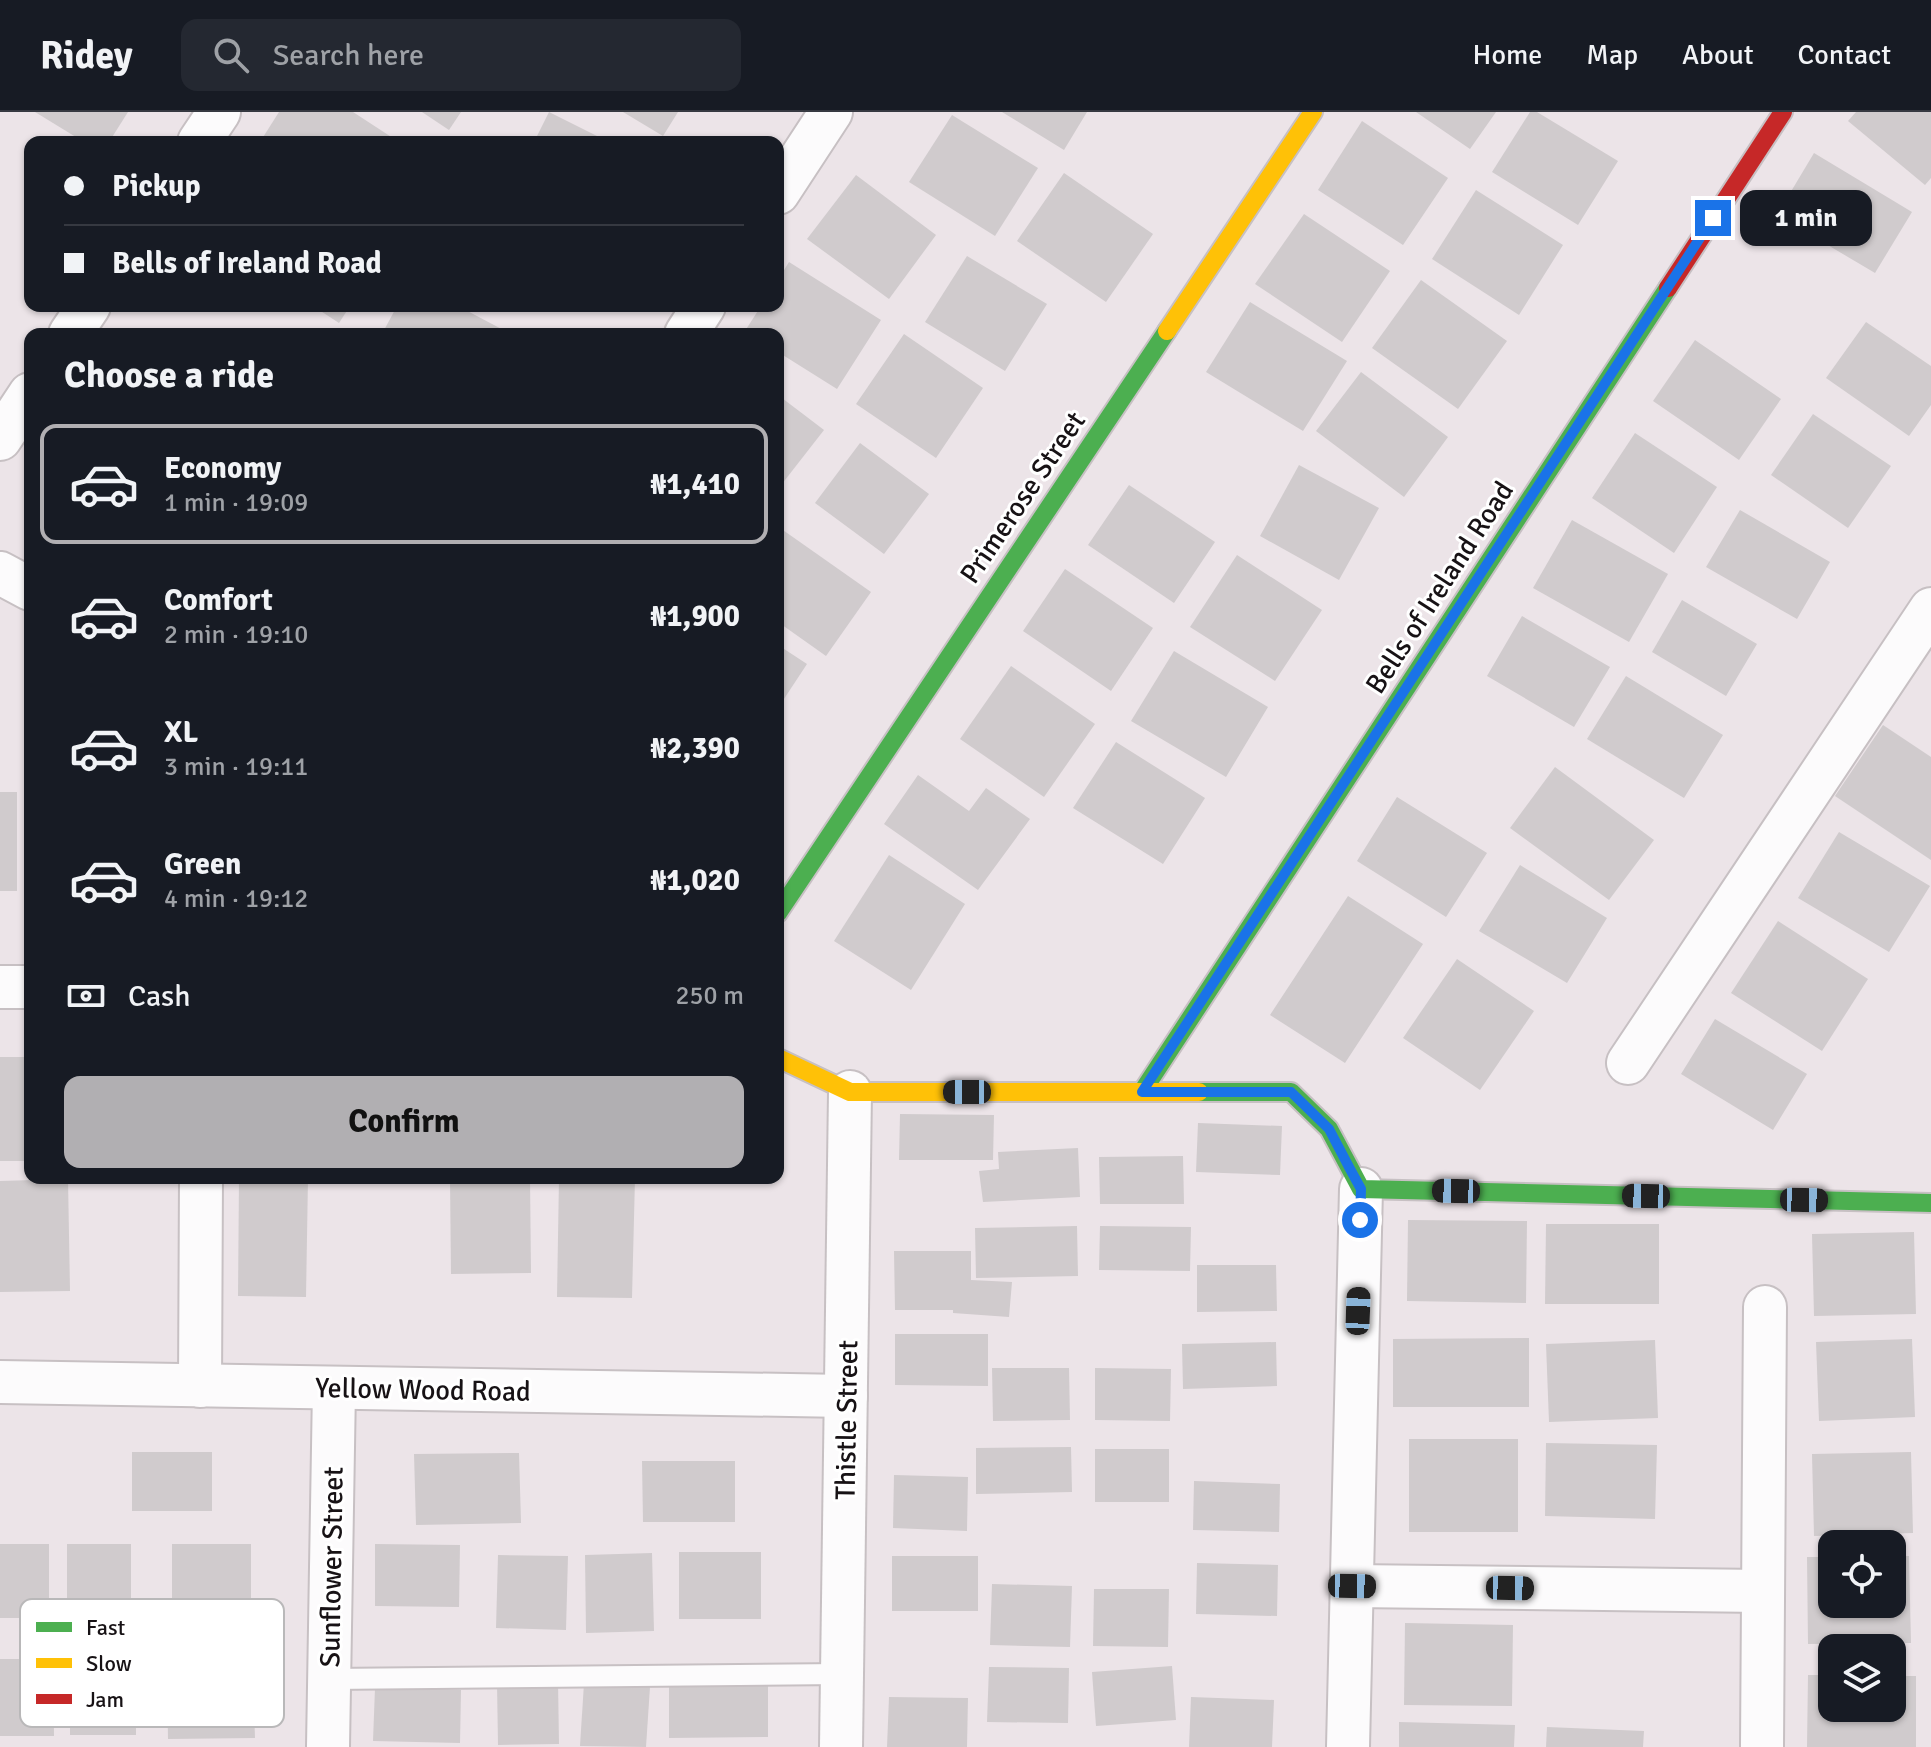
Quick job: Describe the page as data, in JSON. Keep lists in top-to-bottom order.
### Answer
{
  "streets": {
    "street": [
      "Primerose Street",
      "Bells of Ireland Road",
      "Yellow Wood Road",
      "Thistle Street",
      "Sunflower Street"
    ]
  },
  "crossings": [
    ["Yellow Wood Road", "Thistle Street"],
    ["Yellow Wood Road", "Sunflower Street"]
  ],
  "legend": ["Fast", "Slow", "Jam"],
  "page": {
    "header": "Ridey",
    "search": "Search here",
    "nav": [
      "Home",
      "Map",
      "About",
      "Contact"
    ],
    "banner": ["Pickup", "Bells of Ireland Road"],
    "bubble": "1 min",
    "heading": "Choose a ride",
    "list": [
      {
        "name": "Economy",
        "note": "1 min · 19:09",
        "value": "₦1,410"
      },
      {
        "name": "Comfort",
        "note": "2 min · 19:10",
        "value": "₦1,900"
      },
      {
        "name": "XL",
        "note": "3 min · 19:11",
        "value": "₦2,390"
      },
      {
        "name": "Green",
        "note": "4 min · 19:12",
        "value": "₦1,020"
      }
    ],
    "pay": ["Cash", "250 m"],
    "buttons": "Confirm"
  }
}
